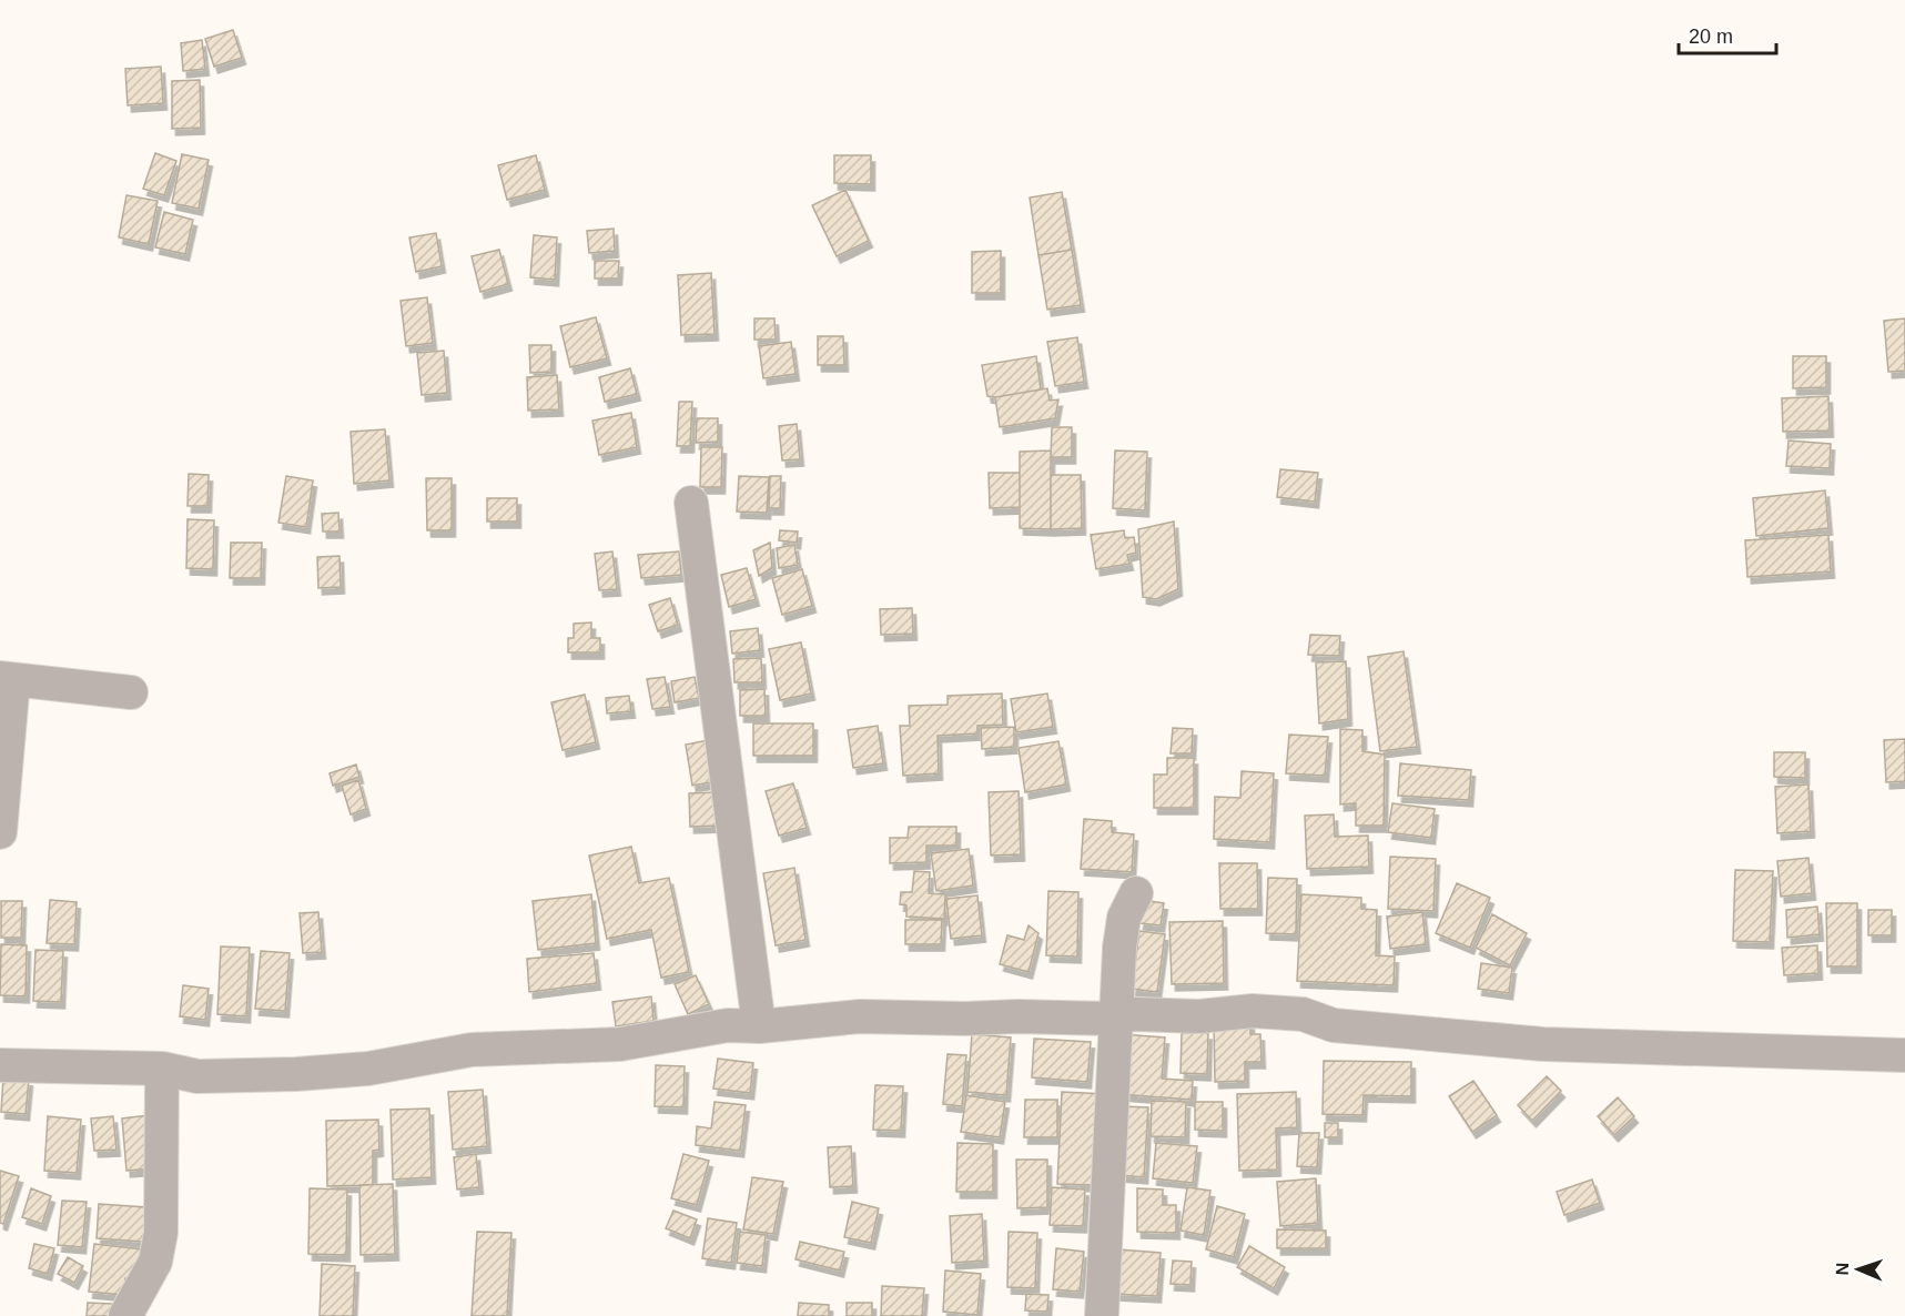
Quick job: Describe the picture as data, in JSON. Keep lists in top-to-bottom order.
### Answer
{
  "scale_bar": "20 m",
  "north": "left"
}
